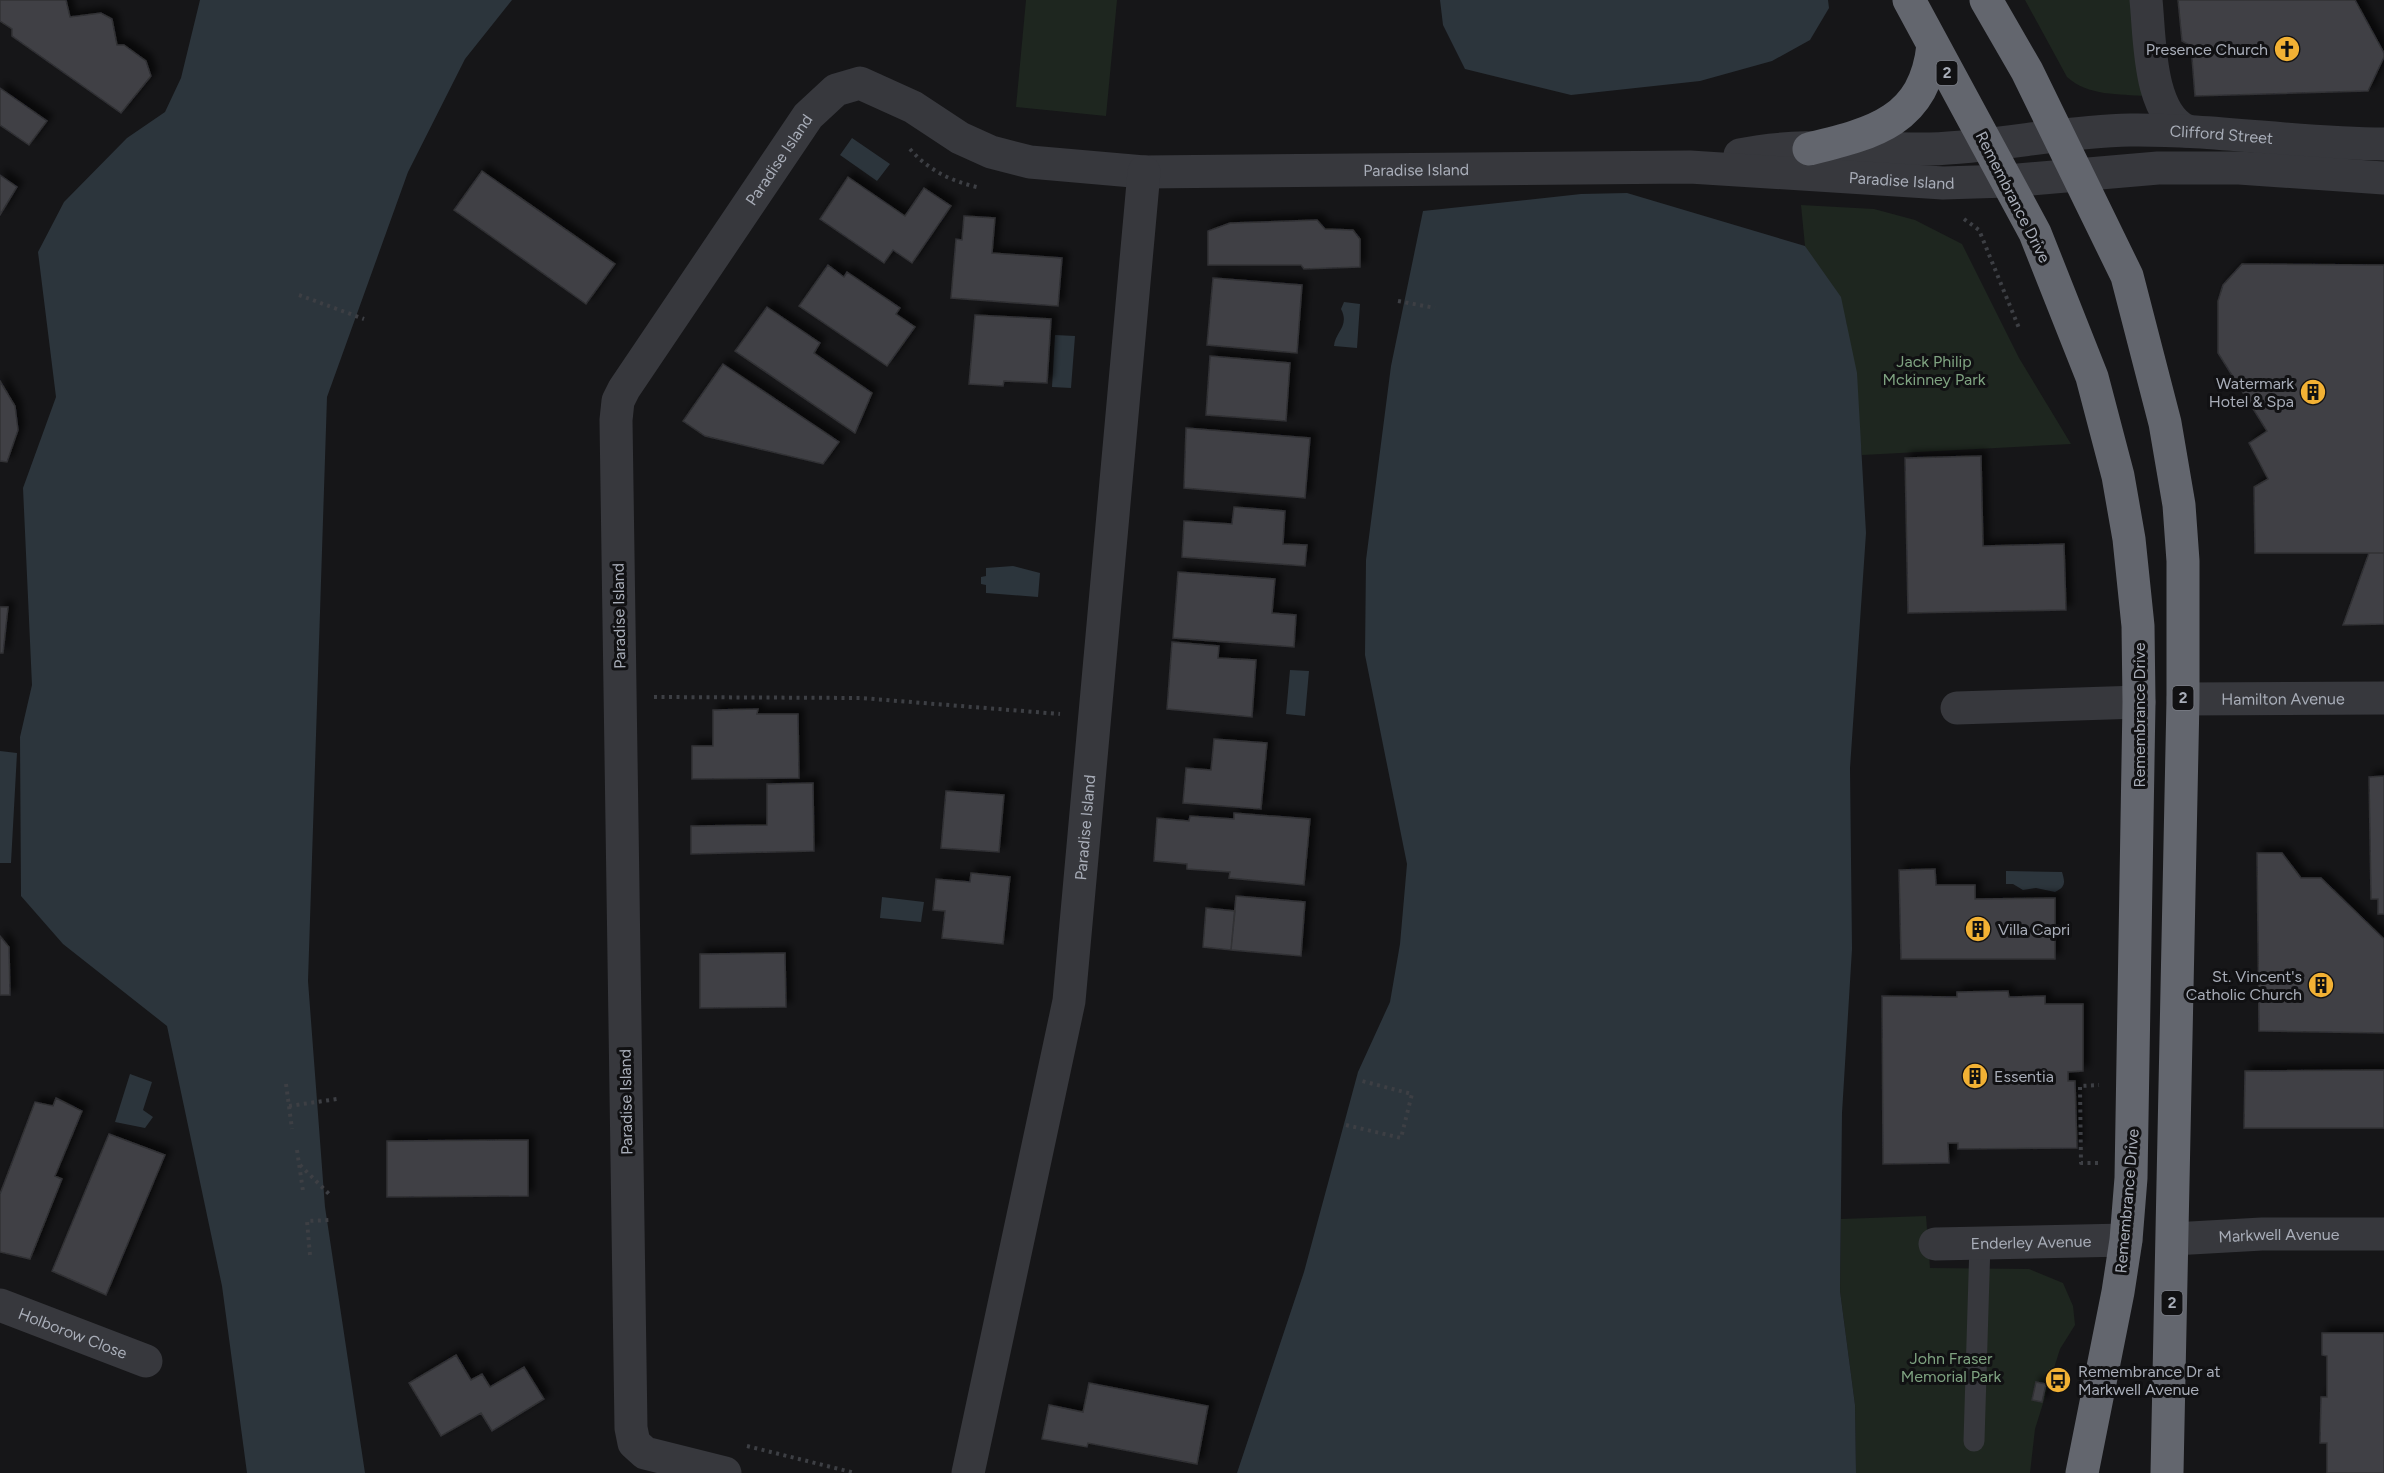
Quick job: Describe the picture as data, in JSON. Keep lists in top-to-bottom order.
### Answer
{
  "streets": {
    "highway": ["2", "Remembrance Drive"],
    "street": [
      "Clifford Street",
      "Paradise Island",
      "Hamilton Avenue",
      "Markwell Avenue",
      "Enderley Avenue",
      "Holborow Close"
    ]
  },
  "crossings": [
    ["2", "Clifford Street"],
    ["2", "Paradise Island"],
    ["2", "Hamilton Avenue"],
    ["2", "Markwell Avenue"],
    ["Clifford Street", "Paradise Island"],
    ["Clifford Street", "Remembrance Drive"],
    ["Paradise Island", "Remembrance Drive"],
    ["Remembrance Drive", "Enderley Avenue"]
  ],
  "parks": ["Jack Philip Mckinney Park", "John Fraser Memorial Park"],
  "places": {
    "church": ["Presence Church"],
    "building": [
      "Watermark Hotel & Spa",
      "Villa Capri",
      "St. Vincent's Catholic Church",
      "Essentia"
    ],
    "bus stop": ["Remembrance Dr at Markwell Avenue"]
  }
}
